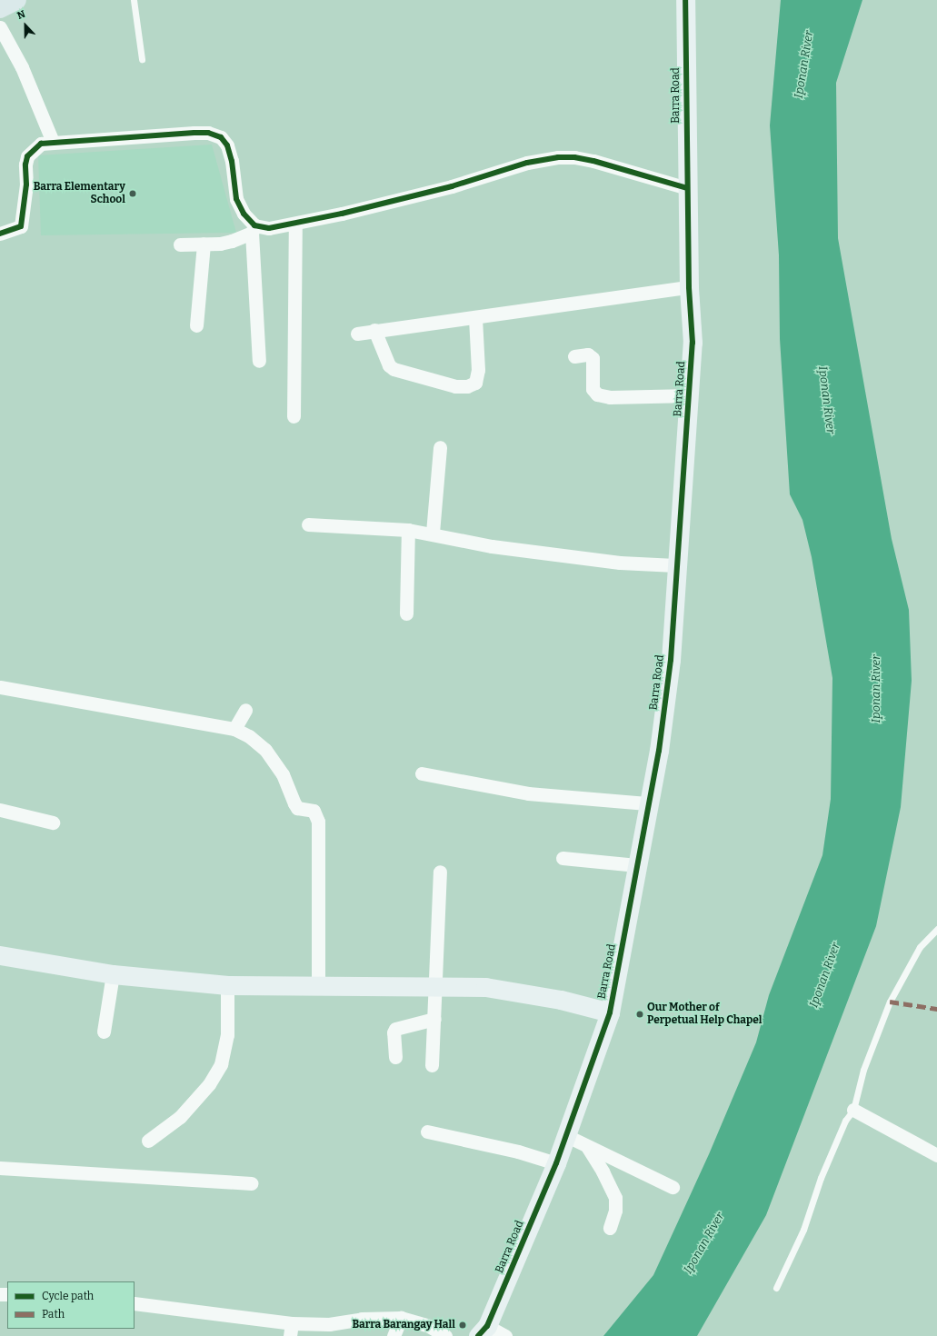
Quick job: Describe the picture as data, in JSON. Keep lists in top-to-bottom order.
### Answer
{
  "streets": {
    "street": ["Barra Road"]
  },
  "water": ["Iponan River"],
  "places": ["Barra Elementary School", "Our Mother of Perpetual Help Chapel", "Barra Barangay Hall"],
  "legend": ["Cycle path", "Path"],
  "north": "top"
}
